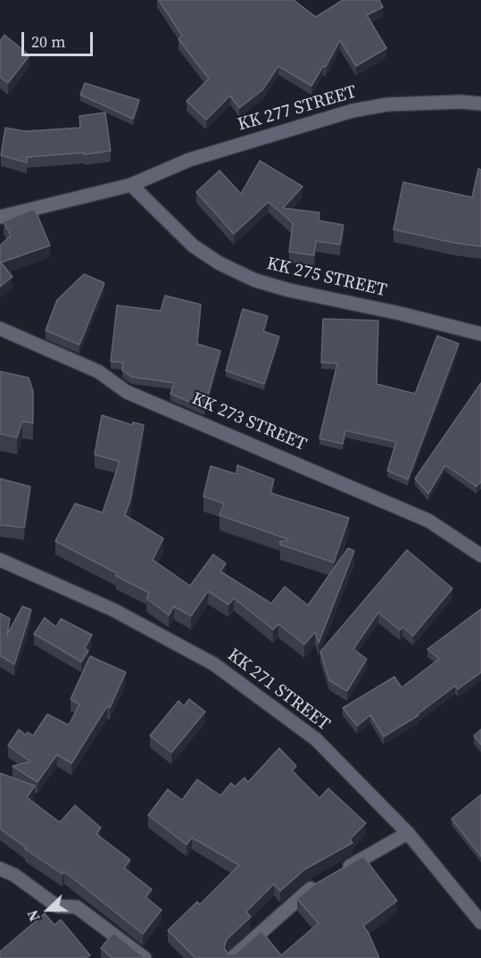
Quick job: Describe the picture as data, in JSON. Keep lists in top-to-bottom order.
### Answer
{
  "streets": {
    "street": [
      "KK 277 STREET",
      "KK 275 STREET",
      "KK 273 STREET",
      "KK 271 STREET"
    ]
  },
  "crossings": [
    ["KK 277 STREET", "KK 275 STREET"]
  ],
  "scale_bar": "20 m",
  "north": "left"
}
